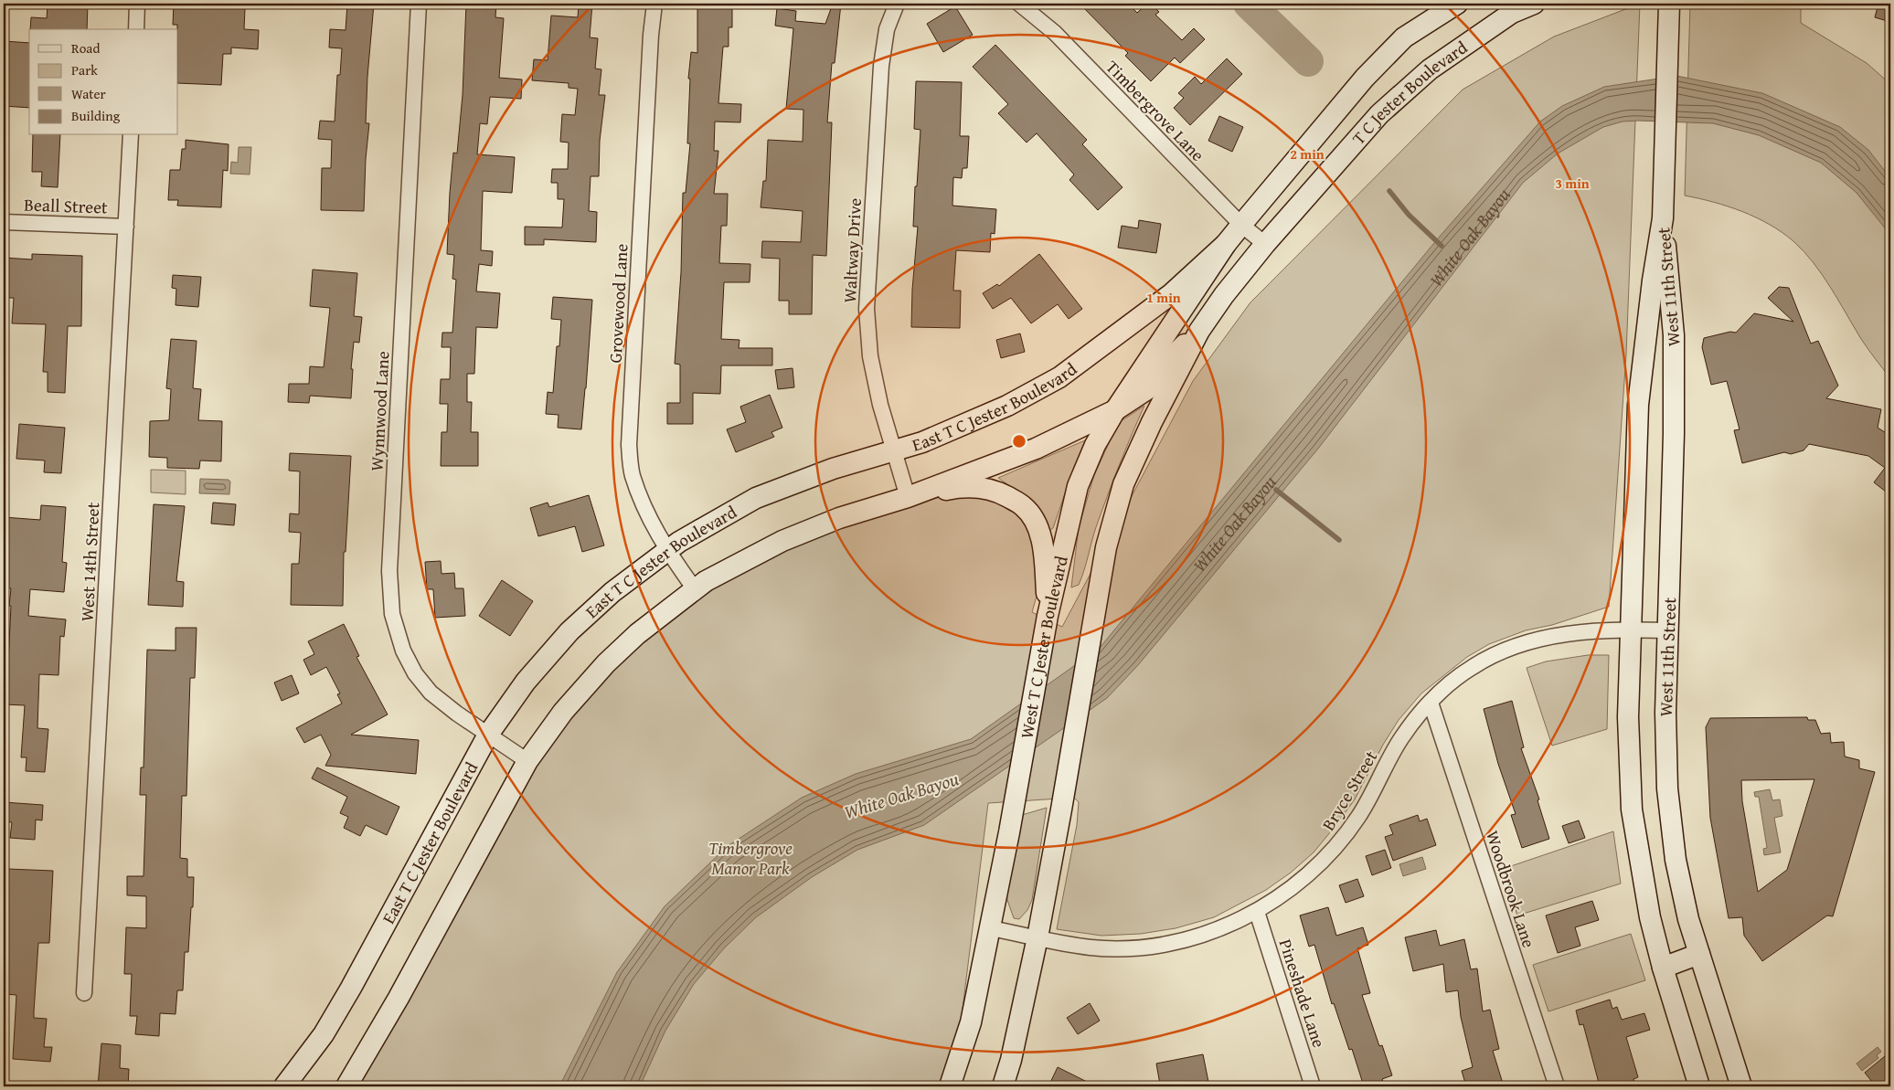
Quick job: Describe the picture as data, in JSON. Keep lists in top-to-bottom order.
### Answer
{
  "streets": {
    "main road": [
      "T C Jester Boulevard",
      "West 11th Street",
      "East T C Jester Boulevard",
      "West T C Jester Boulevard"
    ],
    "street": [
      "Timbergrove Lane",
      "Beall Street",
      "Waltway Drive",
      "Grovewood Lane",
      "Wynnwood Lane",
      "West 14th Street",
      "Bryce Street",
      "Woodbrook Lane",
      "Pineshade Lane"
    ]
  },
  "crossings": [
    ["T C Jester Boulevard", "Timbergrove Lane"],
    ["T C Jester Boulevard", "East T C Jester Boulevard"],
    ["T C Jester Boulevard", "West T C Jester Boulevard"],
    ["Beall Street", "West 14th Street"],
    ["Waltway Drive", "East T C Jester Boulevard"],
    ["West 11th Street", "Bryce Street"],
    ["Grovewood Lane", "East T C Jester Boulevard"],
    ["East T C Jester Boulevard", "Wynnwood Lane"],
    ["East T C Jester Boulevard", "West T C Jester Boulevard"],
    ["West T C Jester Boulevard", "Bryce Street"],
    ["Bryce Street", "Woodbrook Lane"],
    ["Bryce Street", "Pineshade Lane"]
  ],
  "water": ["White Oak Bayou"],
  "parks": ["Timbergrove Manor Park"],
  "legend": [
    "Road",
    "Park",
    "Water",
    "Building"
  ],
  "rings": ["2 min", "3 min", "1 min"]
}
